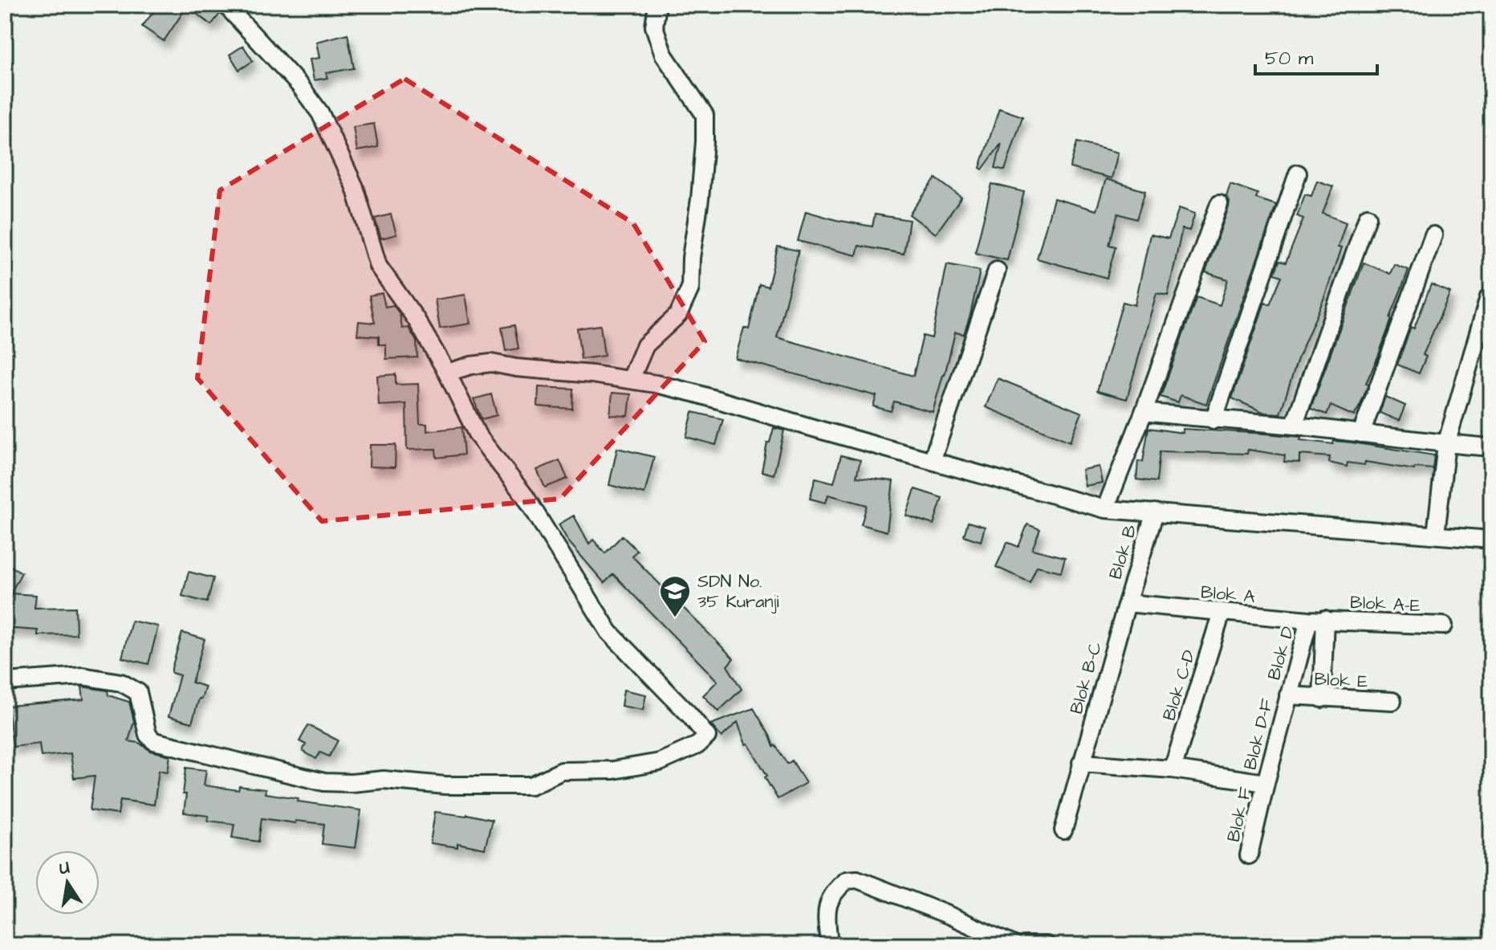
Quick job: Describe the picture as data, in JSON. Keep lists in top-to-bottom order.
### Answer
{
  "streets": {
    "street": [
      "Blok B",
      "Blok A",
      "Blok A-E",
      "Blok D",
      "Blok B-C",
      "Blok E",
      "Blok C-D",
      "Blok D-F",
      "Blok F"
    ]
  },
  "crossings": [
    ["Blok B", "Blok A"],
    ["Blok B", "Blok B-C"],
    ["Blok A", "Blok A-E"],
    ["Blok A", "Blok D"],
    ["Blok A", "Blok B-C"],
    ["Blok A", "Blok C-D"],
    ["Blok A-E", "Blok D"],
    ["Blok D", "Blok E"],
    ["Blok D", "Blok D-F"],
    ["Blok E", "Blok D-F"],
    ["Blok D-F", "Blok F"]
  ],
  "places": {
    "school or university": ["SDN No. 35 Kuranji"]
  },
  "scale_bar": "50 m",
  "north": "top"
}
